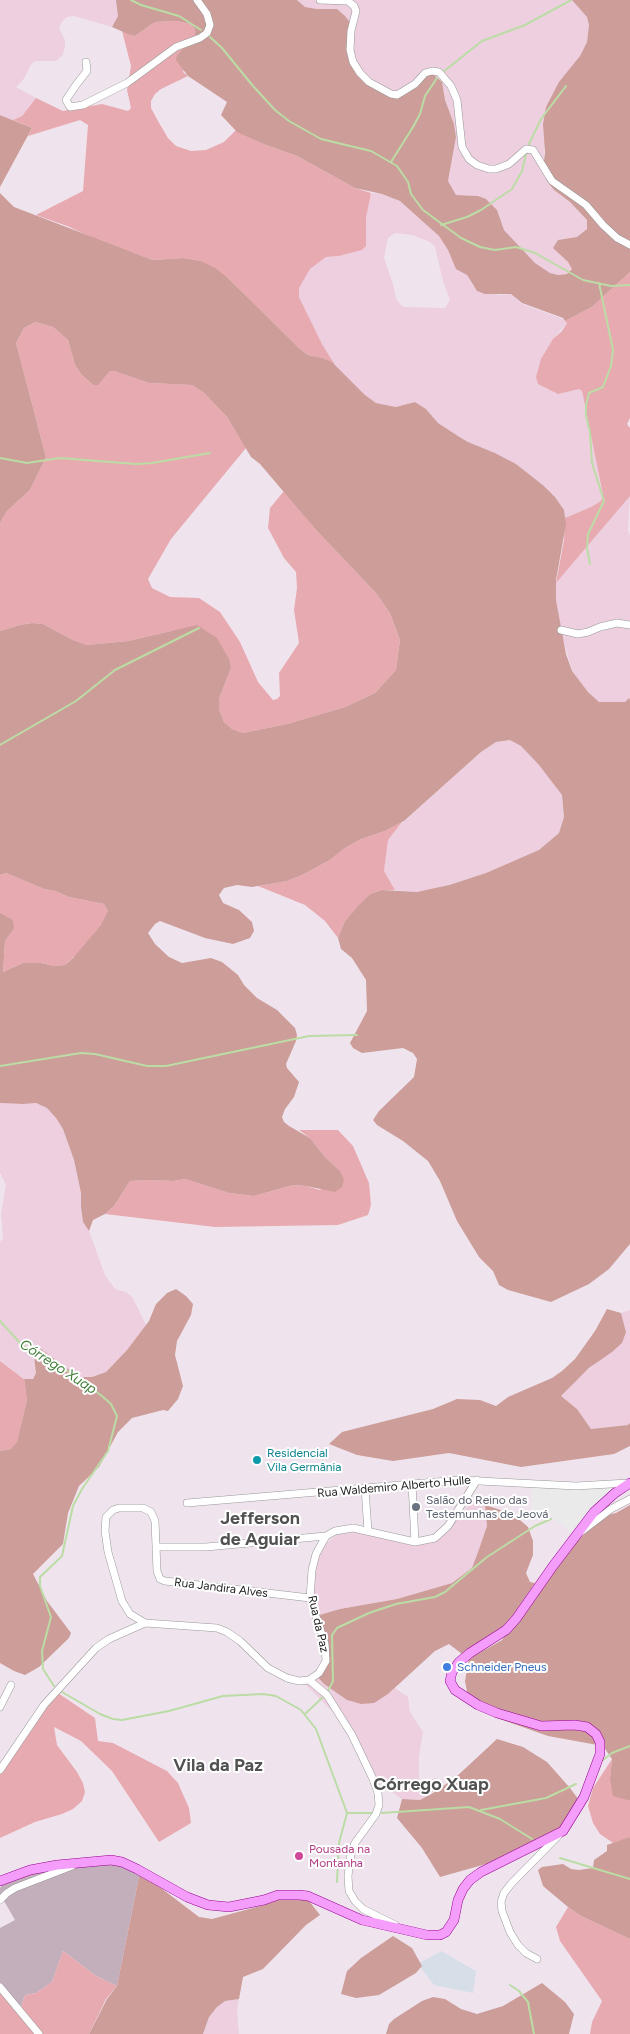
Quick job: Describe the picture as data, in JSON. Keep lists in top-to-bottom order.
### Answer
{
  "streets": {
    "street": ["Rua Waldemiro Alberto Hulle", "Rua Jandira Alves", "Rua da Paz"]
  },
  "crossings": [
    ["Rua Jandira Alves", "Rua da Paz"]
  ],
  "districts": ["Jefferson de Aguiar", "Vila da Paz", "Córrego Xuap"],
  "water": ["Córrego Xuap"],
  "places": [
    "Residencial Vila Germânia",
    "Salão do Reino das Testemunhas de Jeová",
    "Schneider Pneus",
    "Pousada na Montanha"
  ]
}
